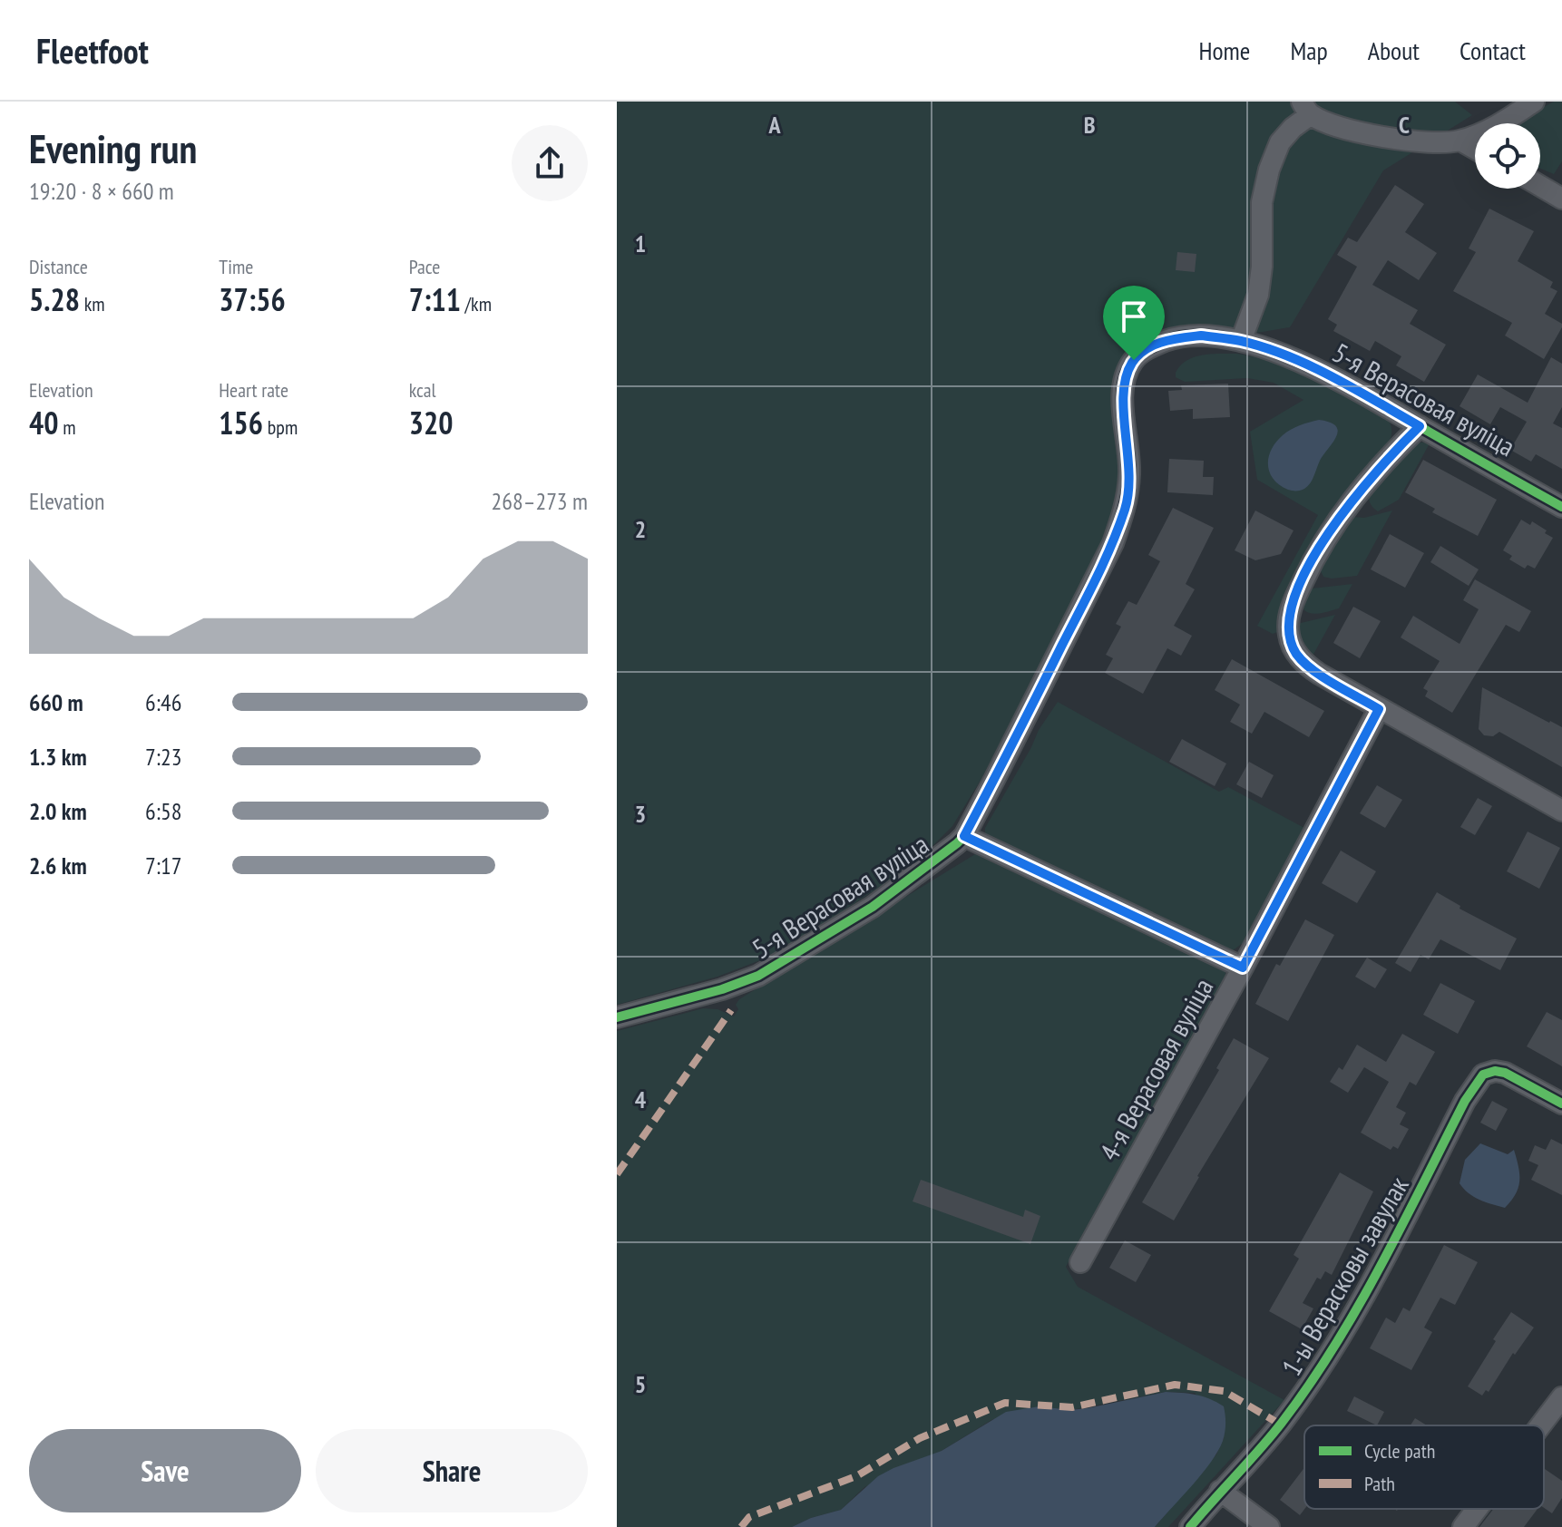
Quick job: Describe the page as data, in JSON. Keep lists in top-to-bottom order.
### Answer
{
  "streets": {
    "street": ["5-я Верасовая вуліца", "4-я Верасовая вуліца", "1-ы Верасковы завулак"]
  },
  "legend": ["Cycle path", "Path"],
  "page": {
    "header": "Fleetfoot",
    "nav": [
      "Home",
      "Map",
      "About",
      "Contact"
    ],
    "heading": ["Evening run", "19:20 · 8 × 660 m"],
    "stats": [
      ["Distance", "5.28 km"],
      ["Time", "37:56"],
      ["Pace", "7:11 /km"],
      ["Elevation", "40 m"],
      ["Heart rate", "156 bpm"],
      ["kcal", "320"]
    ],
    "chart": ["Elevation", "268–273 m"],
    "list": [
      {
        "name": "660 m",
        "note": "6:46"
      },
      {
        "name": "1.3 km",
        "note": "7:23"
      },
      {
        "name": "2.0 km",
        "note": "6:58"
      },
      {
        "name": "2.6 km",
        "note": "7:17"
      }
    ],
    "buttons": ["Save", "Share"]
  },
  "grid": {
    "columns": ["A", "B", "C"],
    "rows": [
      "1",
      "2",
      "3",
      "4",
      "5"
    ]
  }
}
